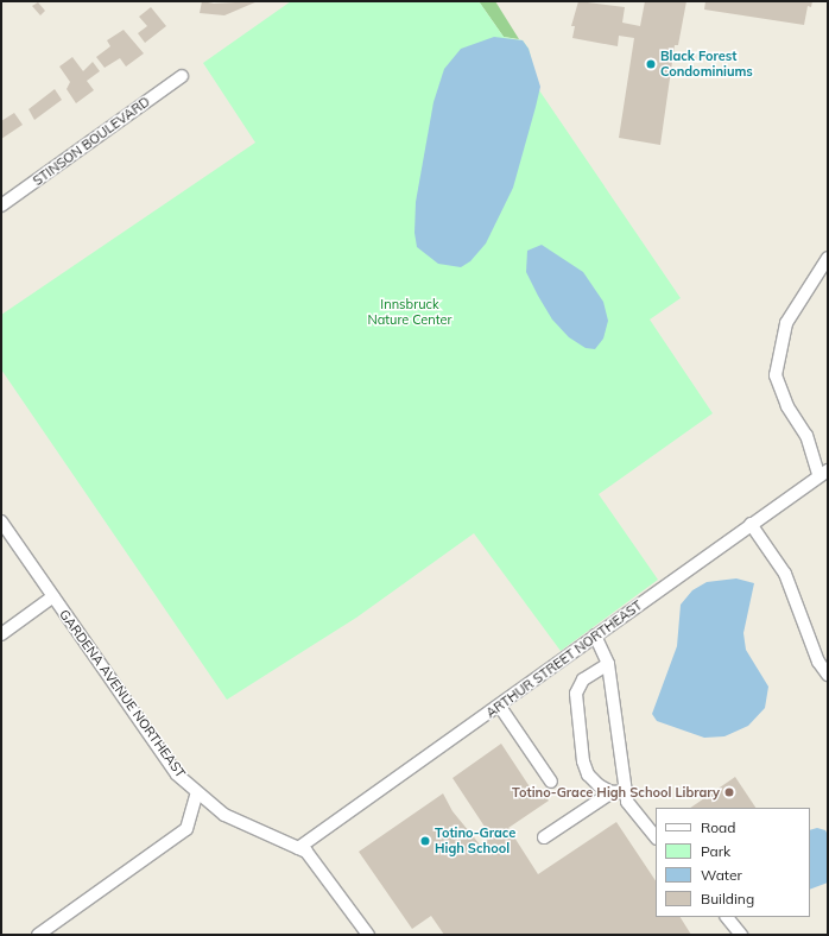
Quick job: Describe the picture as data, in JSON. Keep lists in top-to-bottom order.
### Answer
{
  "streets": {
    "street": ["STINSON BOULEVARD", "ARTHUR STREET NORTHEAST", "GARDENA AVENUE NORTHEAST"]
  },
  "crossings": [
    ["ARTHUR STREET NORTHEAST", "GARDENA AVENUE NORTHEAST"]
  ],
  "parks": ["Innsbruck Nature Center"],
  "places": ["Black Forest Condominiums", "Totino-Grace High School Library", "Totino-Grace High School"],
  "legend": [
    "Road",
    "Park",
    "Water",
    "Building"
  ]
}
